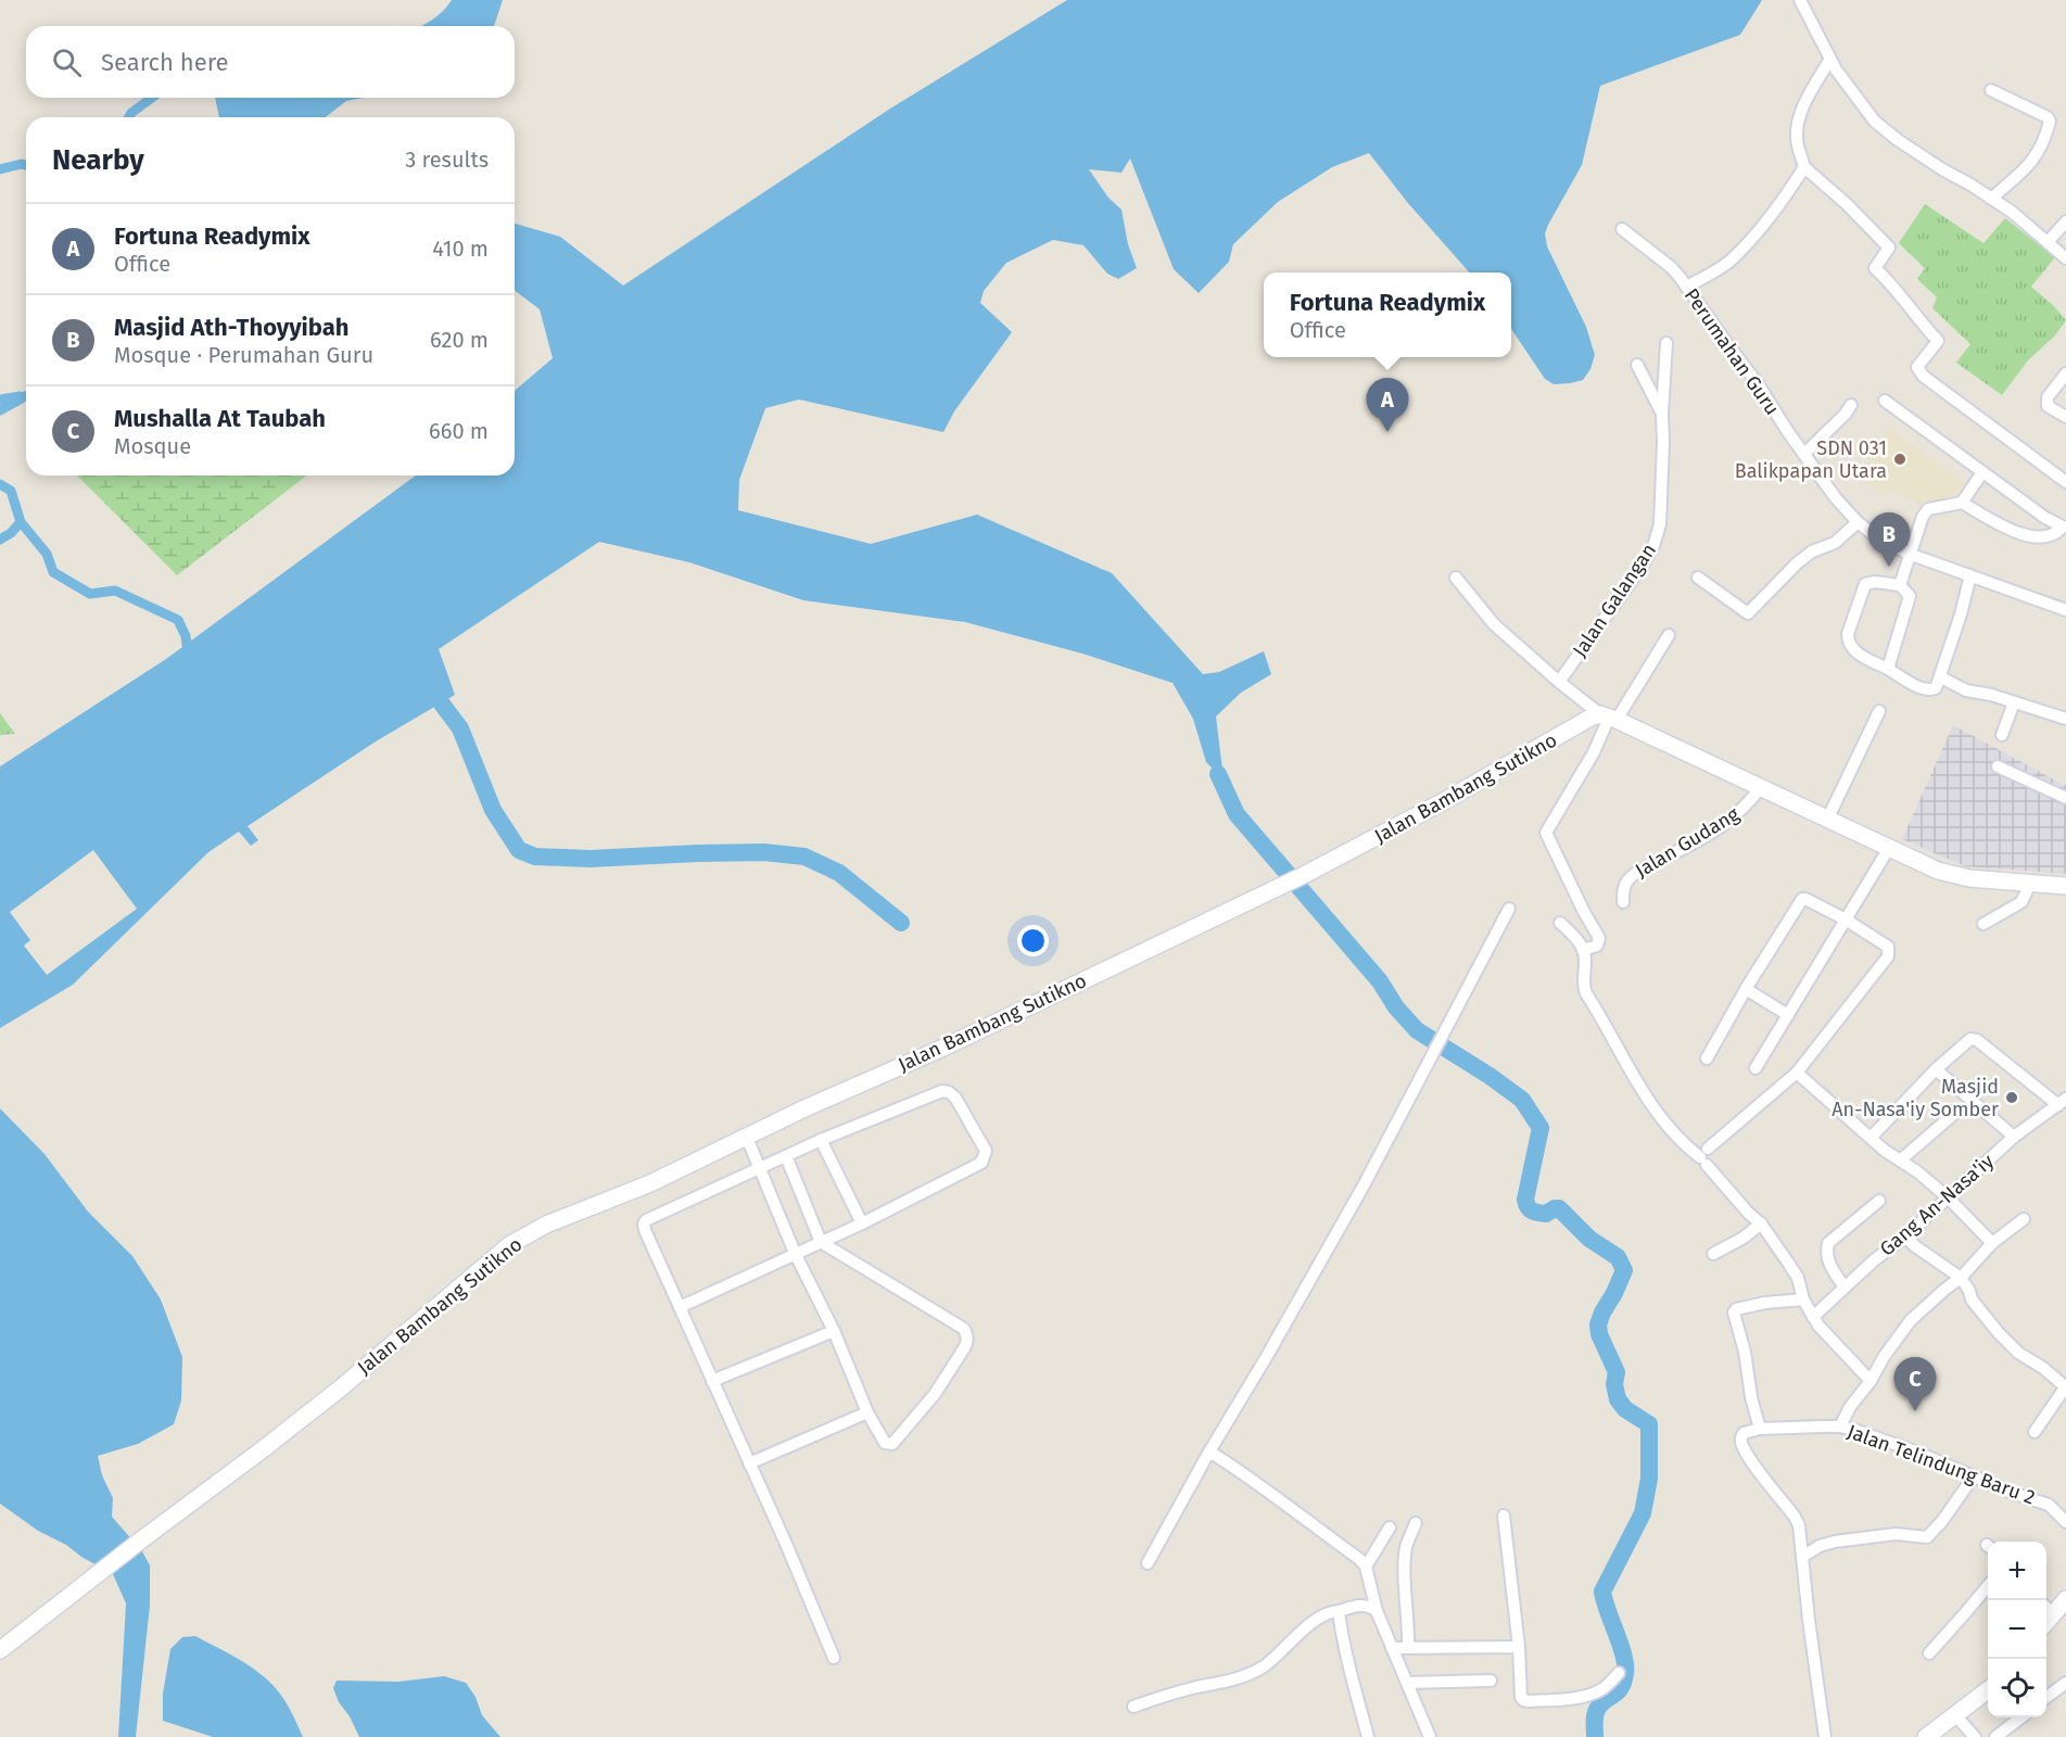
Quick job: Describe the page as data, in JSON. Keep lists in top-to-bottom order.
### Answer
{
  "streets": {
    "street": [
      "Perumahan Guru",
      "Jalan Galangan",
      "Jalan Bambang Sutikno",
      "Jalan Gudang",
      "Gang An-Nasa'iy",
      "Jalan Telindung Baru 2"
    ]
  },
  "places": ["SDN 031 Balikpapan Utara", "Masjid An-Nasa'iy Somber"],
  "page": {
    "search": "Search here",
    "heading": ["Nearby", "3 results"],
    "list": [
      {
        "mark": "A",
        "name": "Fortuna Readymix",
        "note": "Office",
        "value": "410 m"
      },
      {
        "mark": "B",
        "name": "Masjid Ath-Thoyyibah",
        "note": "Mosque · Perumahan Guru",
        "value": "620 m"
      },
      {
        "mark": "C",
        "name": "Mushalla At Taubah",
        "note": "Mosque",
        "value": "660 m"
      }
    ],
    "popup": ["Fortuna Readymix", "Office"],
    "pins": ["A", "B", "C"],
    "map_buttons": ["+", "−"]
  }
}
